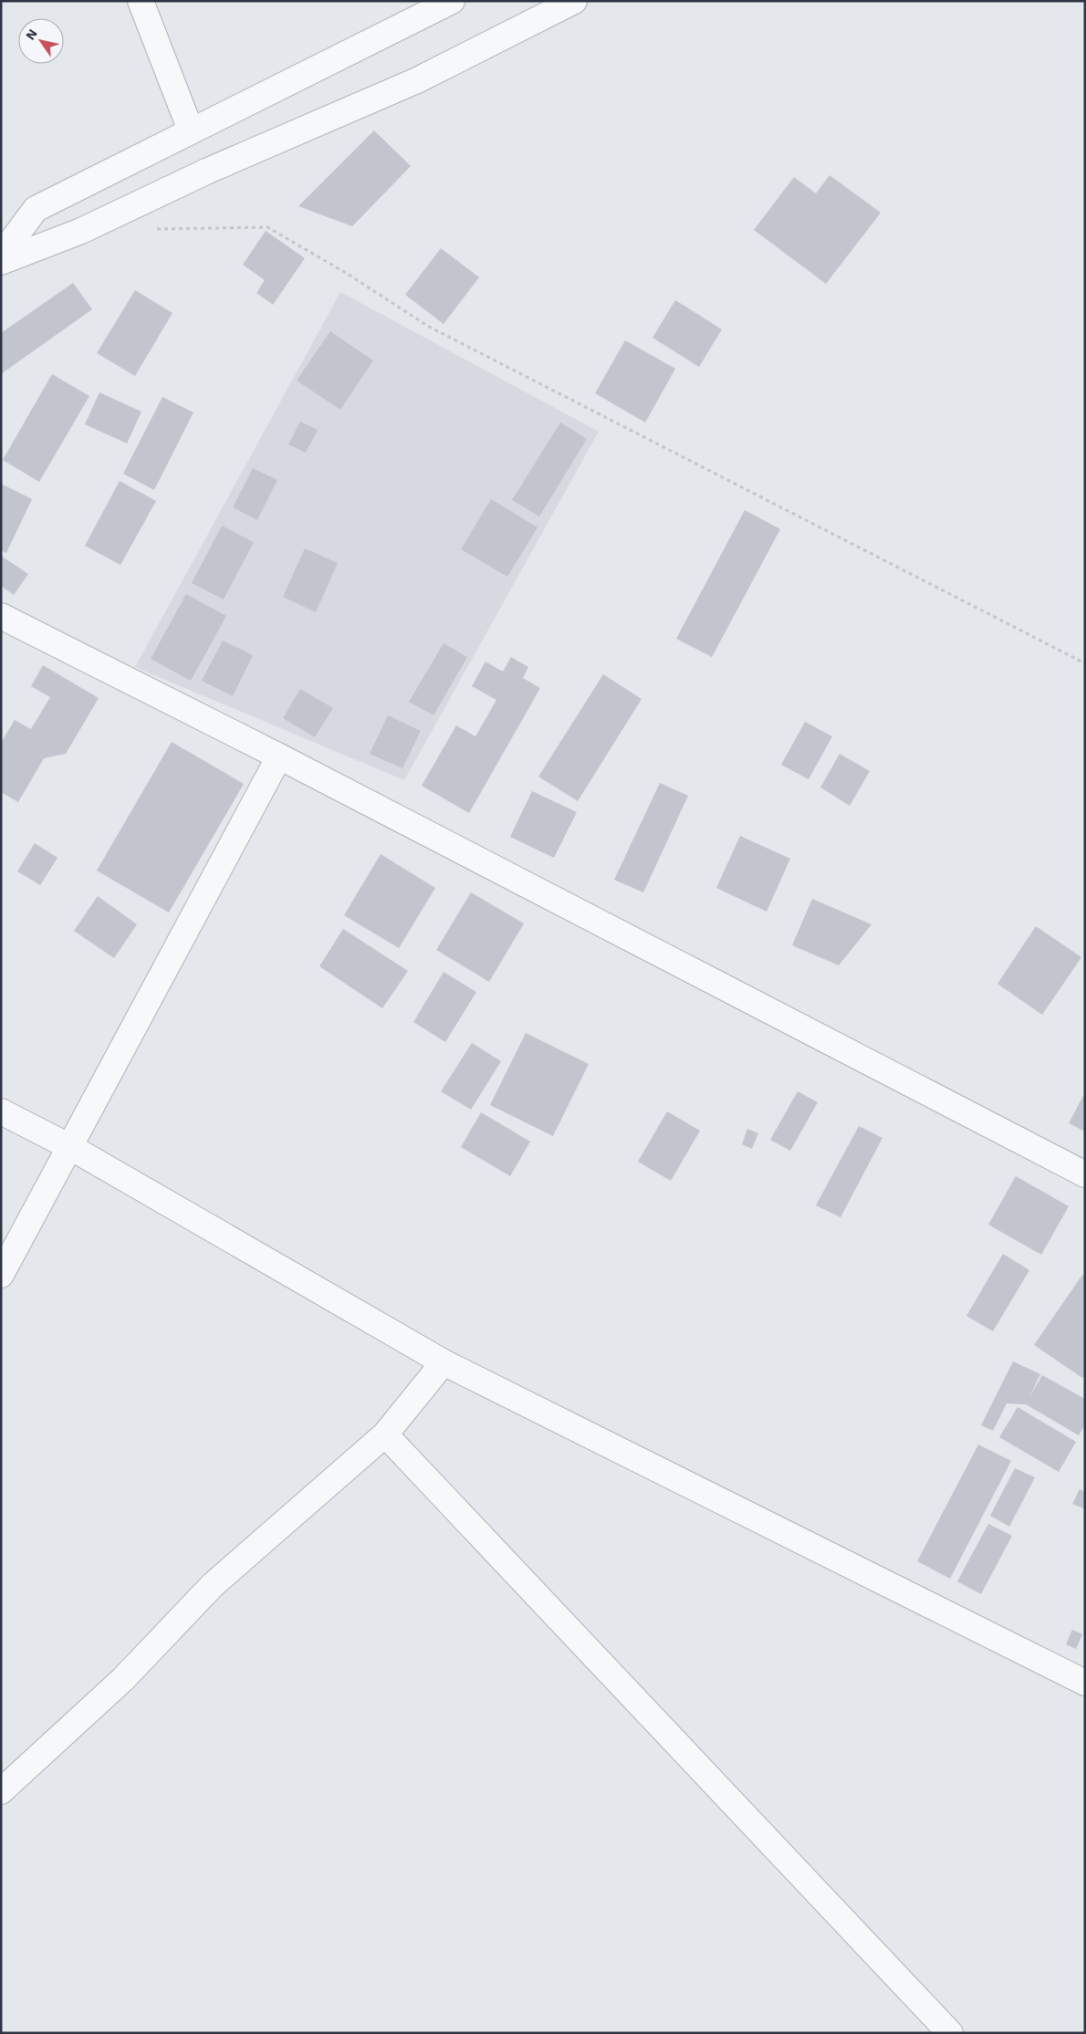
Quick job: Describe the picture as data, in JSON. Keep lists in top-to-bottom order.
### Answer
{
  "north": "top left"
}
